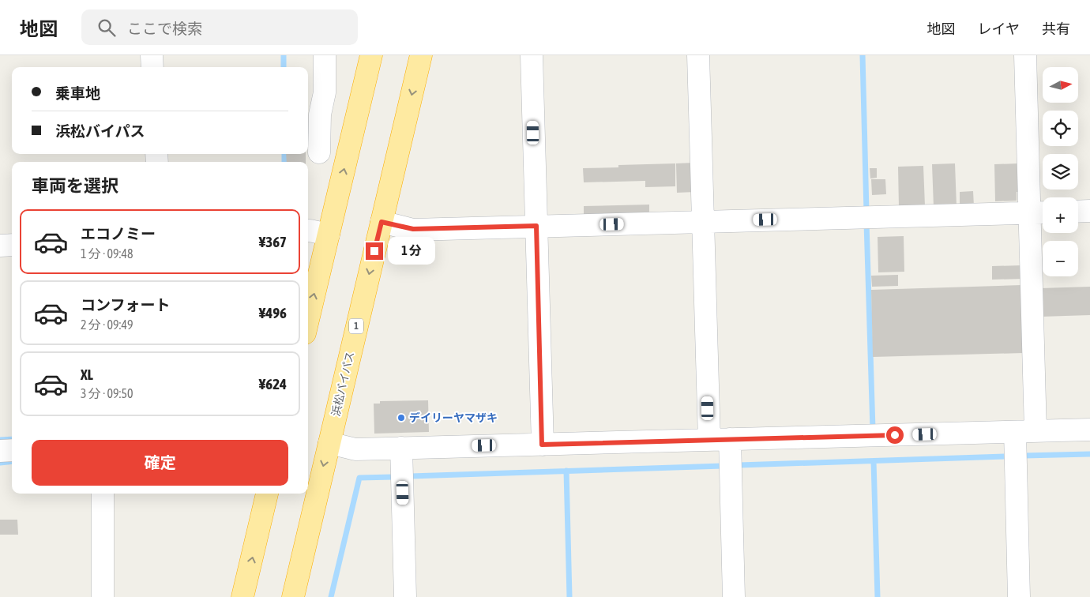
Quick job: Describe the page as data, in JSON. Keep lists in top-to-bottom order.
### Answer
{
  "streets": {
    "highway": ["1", "浜松バイパス"]
  },
  "places": ["デイリーヤマザキ"],
  "north": "right",
  "page": {
    "header": "地図",
    "search": "ここで検索",
    "nav": ["地図", "レイヤ", "共有"],
    "map_buttons": ["+", "−"],
    "banner": ["乗車地", "浜松バイパス"],
    "heading": "車両を選択",
    "list": [
      {
        "name": "エコノミー",
        "note": "1 分 · 09:48",
        "value": "¥367"
      },
      {
        "name": "コンフォート",
        "note": "2 分 · 09:49",
        "value": "¥496"
      },
      {
        "name": "XL",
        "note": "3 分 · 09:50",
        "value": "¥624"
      }
    ],
    "bubble": "1 分",
    "buttons": "確定"
  }
}
